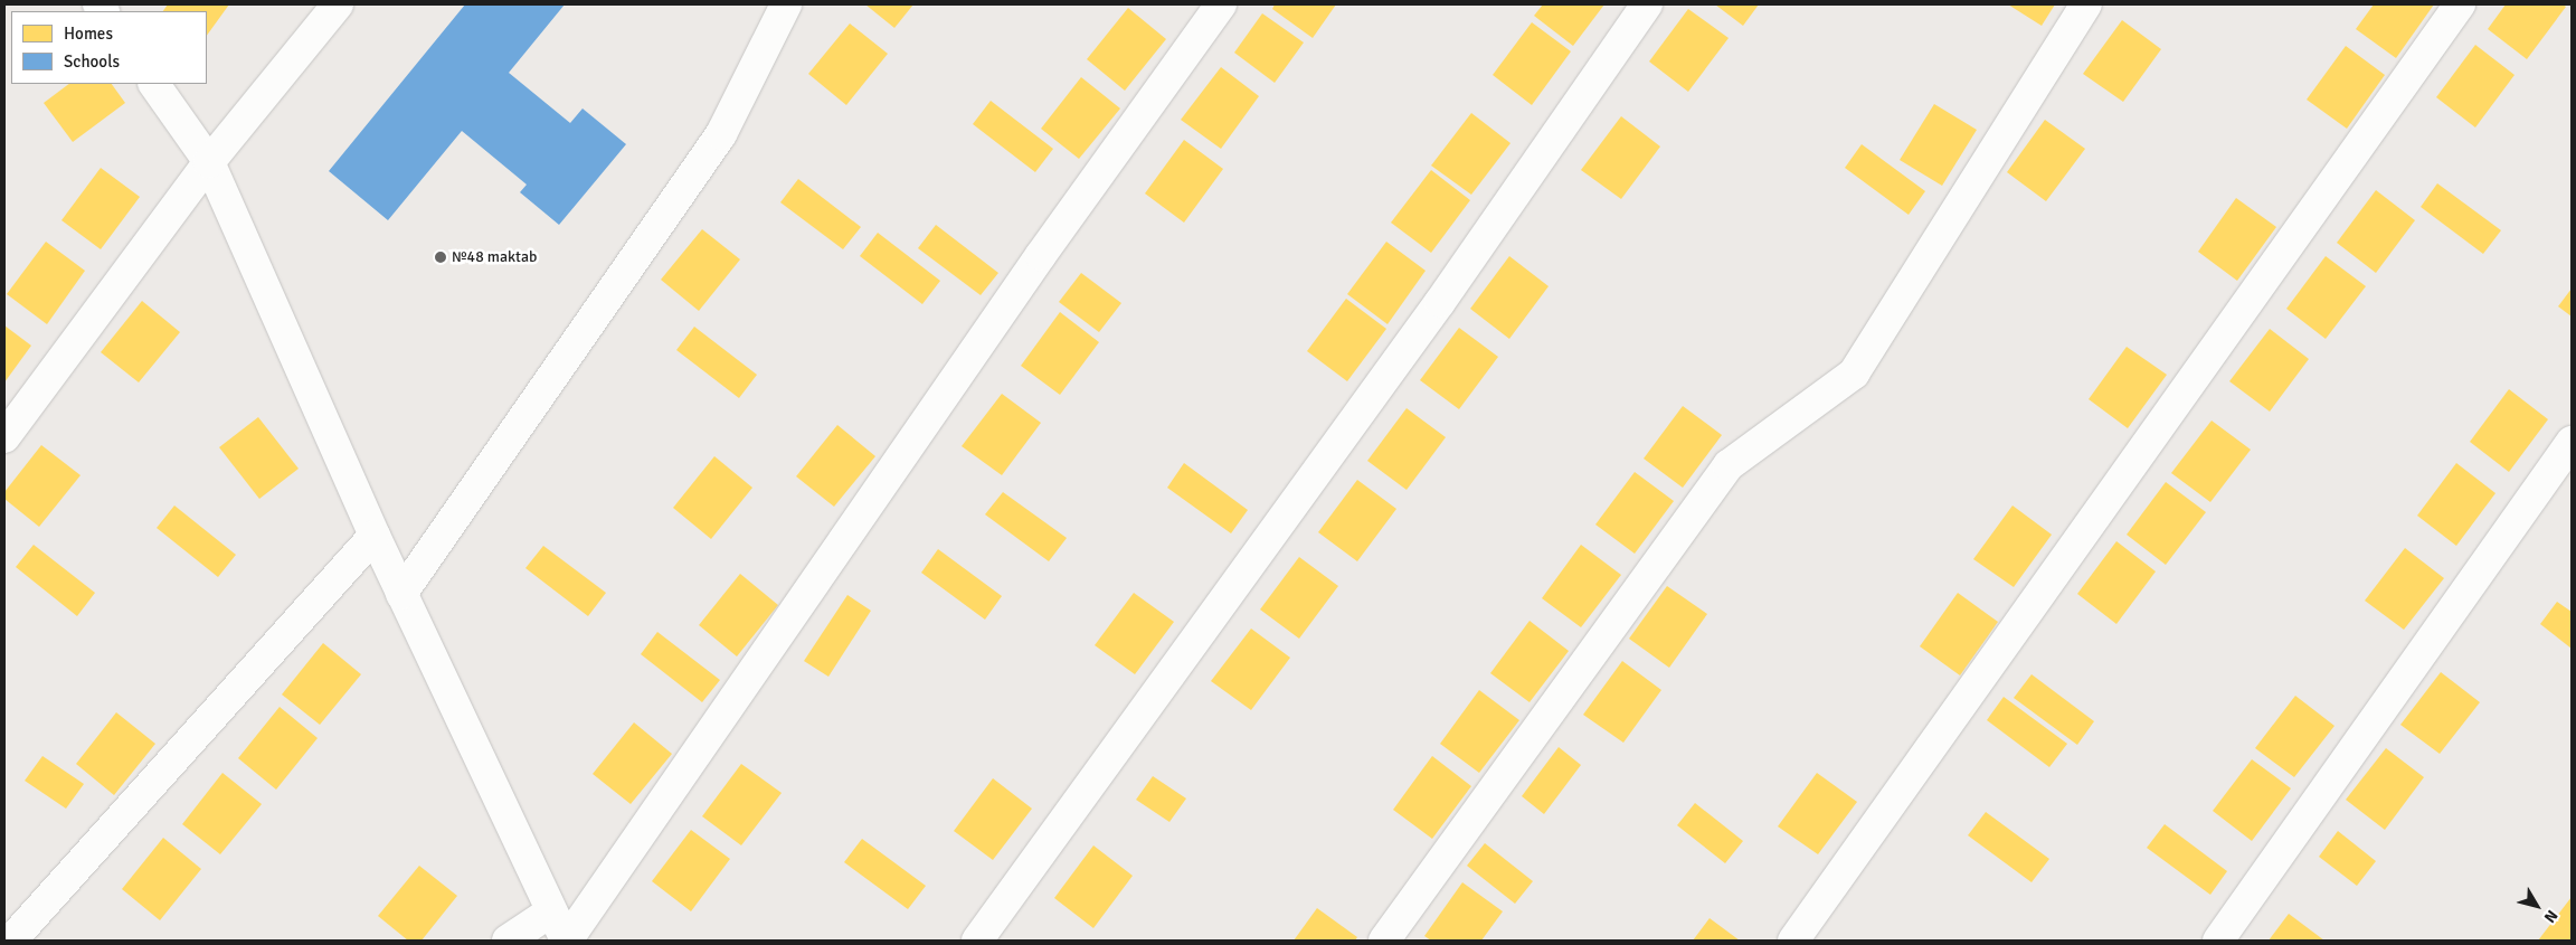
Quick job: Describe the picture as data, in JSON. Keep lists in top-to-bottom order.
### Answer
{
  "places": ["№48 maktab"],
  "legend": ["Homes", "Schools"],
  "north": "bottom right"
}
